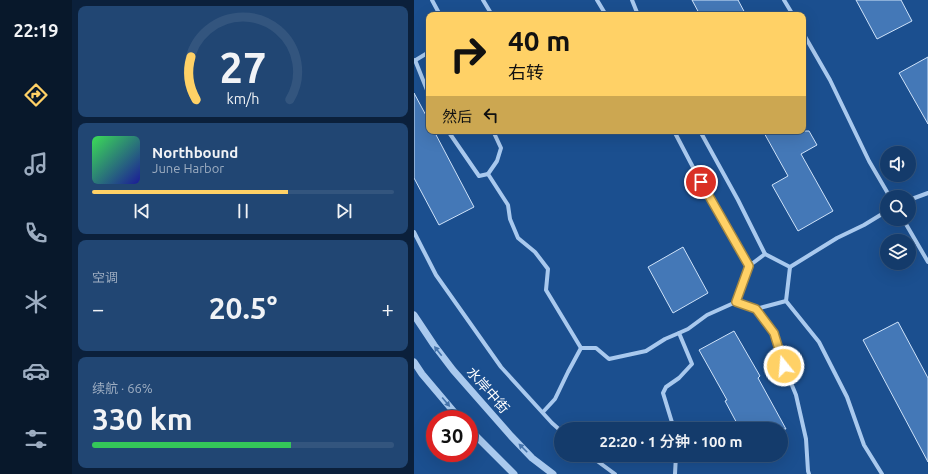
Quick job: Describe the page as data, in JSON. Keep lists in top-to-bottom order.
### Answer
{
  "streets": {
    "street": ["水岸中街"]
  },
  "page": {
    "tabs": "22:19",
    "turn": ["40 m", "右转"],
    "then": "然后",
    "song": ["Northbound", "June Harbor"],
    "tile": [
      "空调",
      ["续航 · 66%", "330 km"]
    ],
    "heat": ["−", "20.5°", "+"],
    "limit": "30",
    "trip": "22:20 · 1 分钟 · 100 m",
    "gauge": ["27", "km/h"]
  }
}
